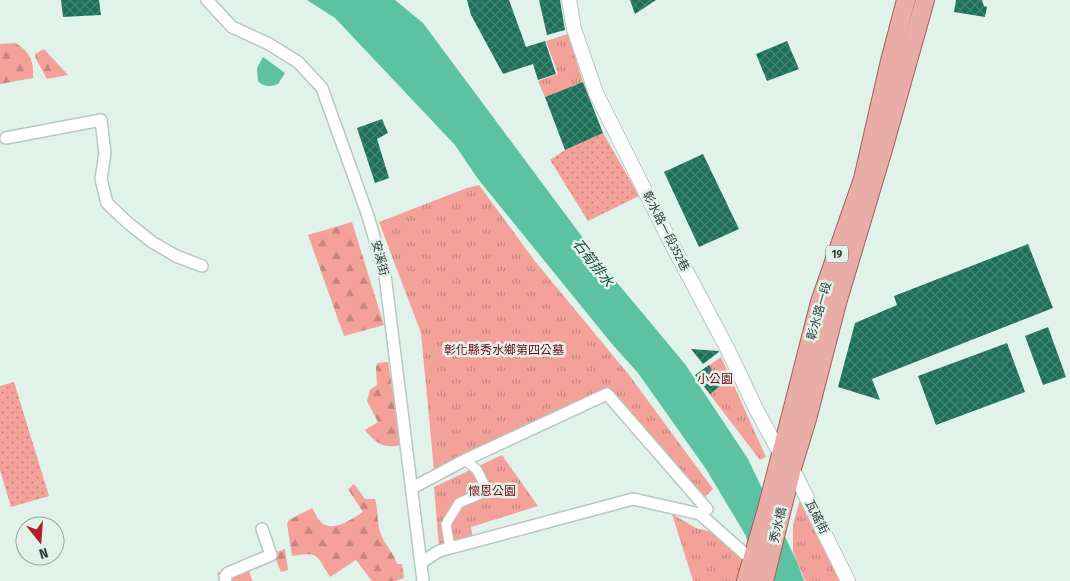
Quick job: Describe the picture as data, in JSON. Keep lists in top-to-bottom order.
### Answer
{
  "streets": {
    "main road": ["19", "彰水路一段", "秀水橋"],
    "street": ["彰水路一段352巷", "安溪街", "瓦磘街"]
  },
  "crossings": [
    ["彰水路一段352巷", "彰水路一段"],
    ["彰水路一段352巷", "瓦磘街"],
    ["彰水路一段352巷", "秀水橋"],
    ["彰水路一段", "瓦磘街"],
    ["彰水路一段", "秀水橋"],
    ["瓦磘街", "秀水橋"]
  ],
  "water": ["石筍排水"],
  "parks": ["彰化縣秀水鄉第四公墓", "小公園", "懷恩公園"],
  "north": "bottom"
}
